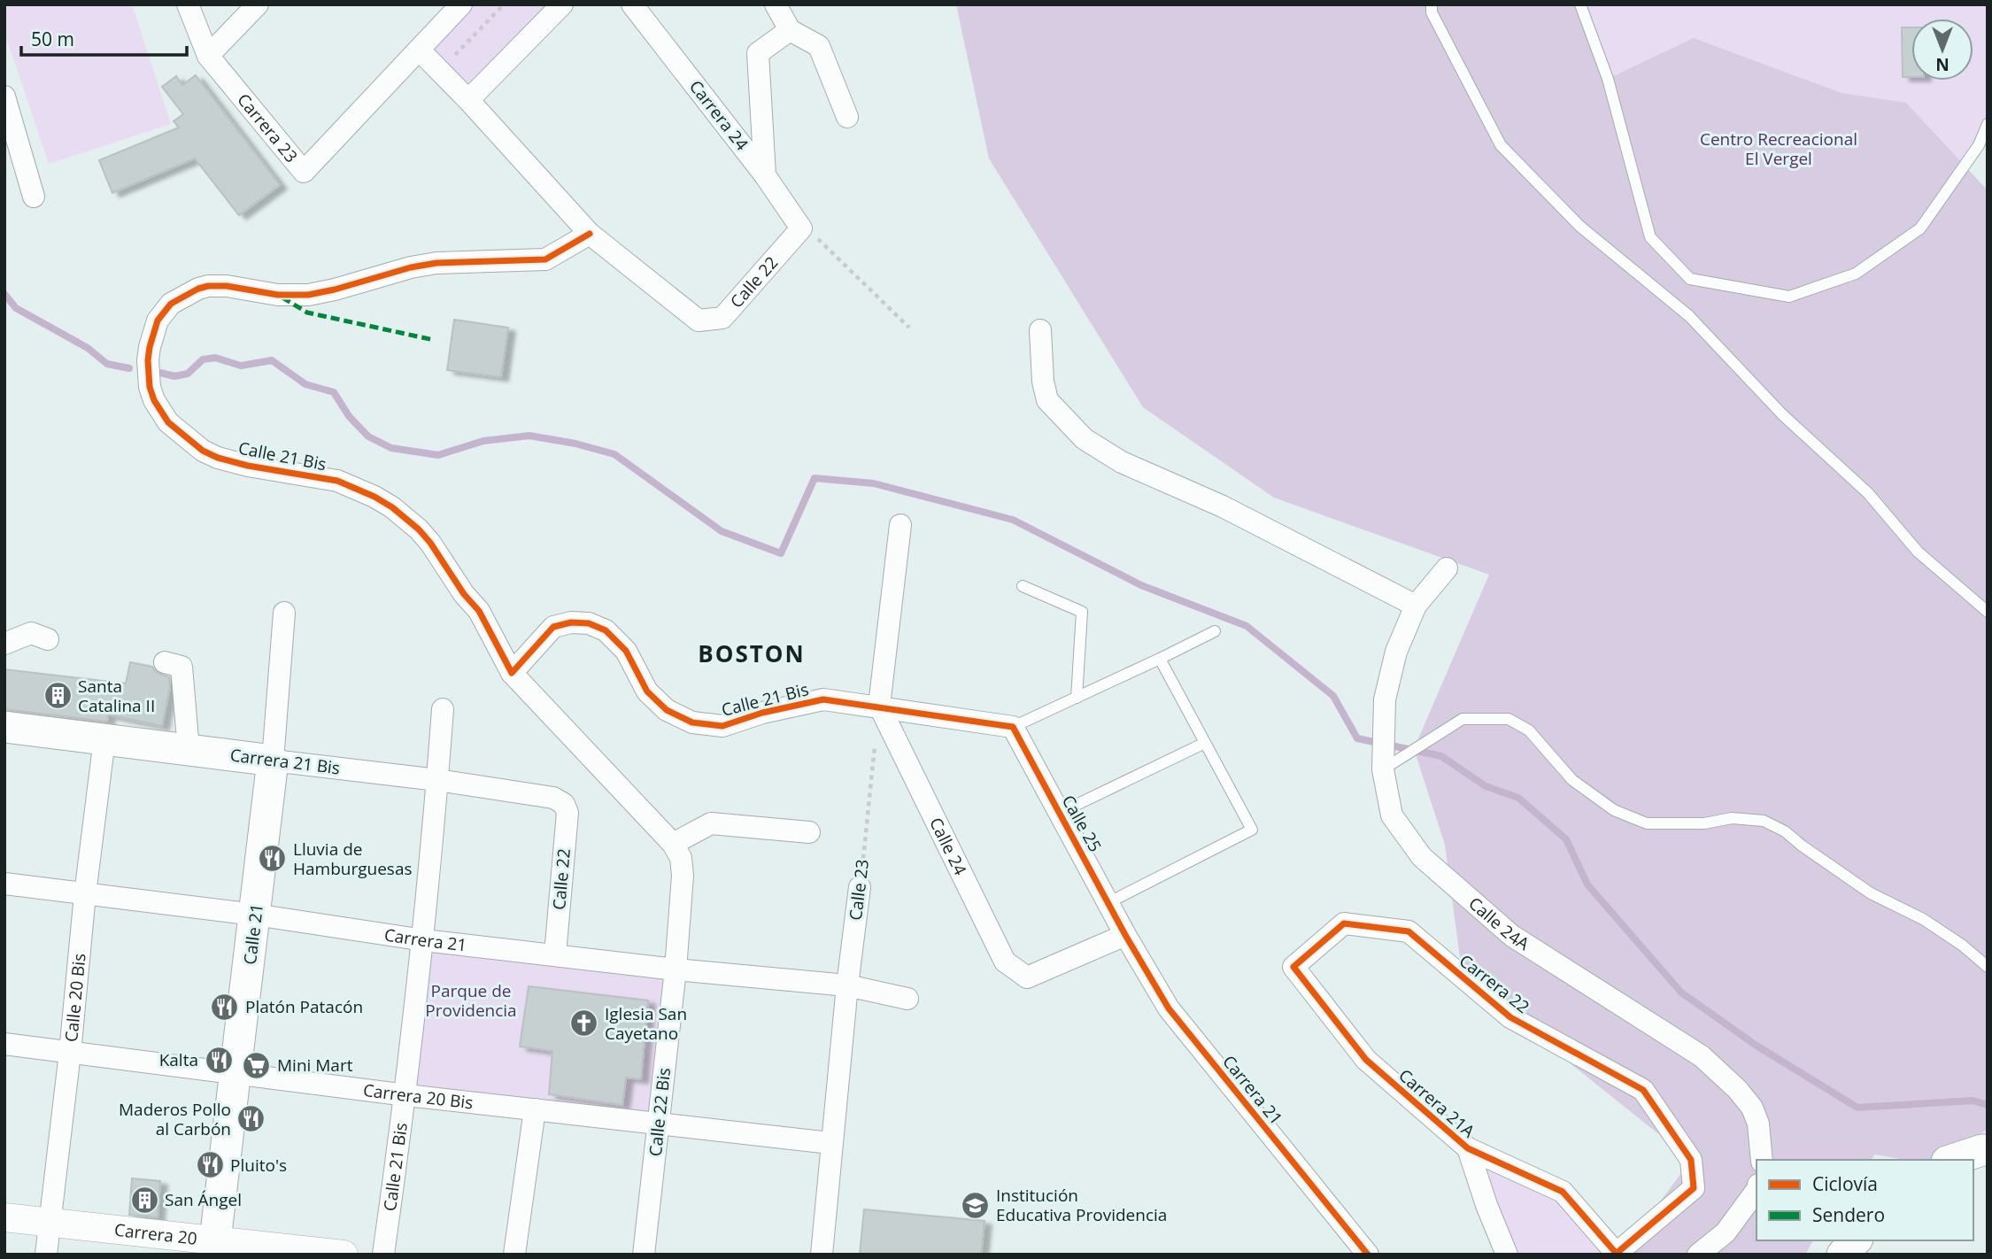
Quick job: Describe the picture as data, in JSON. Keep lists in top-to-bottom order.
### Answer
{
  "streets": {
    "main road": ["Carrera 21 Bis", "Calle 21"],
    "street": [
      "Carrera 24",
      "Carrera 23",
      "Calle 22",
      "Calle 21 Bis",
      "Calle 25",
      "Calle 24",
      "Calle 23",
      "Calle 24A",
      "Carrera 21",
      "Carrera 22",
      "Calle 20 Bis",
      "Carrera 20 Bis",
      "Carrera 21A",
      "Calle 22 Bis",
      "Carrera 20"
    ]
  },
  "crossings": [
    ["Carrera 24", "Calle 22"],
    ["Calle 22", "Calle 21 Bis"],
    ["Calle 22", "Carrera 21 Bis"],
    ["Calle 22", "Carrera 21"],
    ["Calle 21 Bis", "Carrera 21 Bis"],
    ["Calle 21 Bis", "Calle 25"],
    ["Calle 21 Bis", "Calle 24"],
    ["Calle 21 Bis", "Calle 23"],
    ["Calle 21 Bis", "Carrera 21"],
    ["Calle 21 Bis", "Carrera 20 Bis"],
    ["Carrera 21 Bis", "Calle 21"],
    ["Carrera 21 Bis", "Calle 20 Bis"],
    ["Calle 25", "Calle 24"],
    ["Calle 25", "Carrera 21"],
    ["Calle 24", "Calle 23"],
    ["Calle 24", "Carrera 21"],
    ["Calle 23", "Carrera 21"],
    ["Calle 23", "Carrera 20 Bis"],
    ["Calle 21", "Carrera 21"],
    ["Calle 21", "Carrera 20 Bis"],
    ["Calle 21", "Carrera 20"],
    ["Carrera 21", "Calle 20 Bis"],
    ["Carrera 21", "Calle 22 Bis"],
    ["Carrera 22", "Carrera 21A"],
    ["Calle 20 Bis", "Carrera 20 Bis"],
    ["Calle 20 Bis", "Carrera 20"],
    ["Carrera 20 Bis", "Calle 22 Bis"]
  ],
  "districts": ["BOSTON"],
  "parks": ["Centro Recreacional El Vergel", "Parque de Providencia"],
  "places": {
    "building": ["Santa Catalina II", "San Ángel"],
    "restaurant": [
      "Lluvia de Hamburguesas",
      "Platón Patacón",
      "Kalta",
      "Maderos Pollo al Carbón",
      "Pluito's"
    ],
    "church": ["Iglesia San Cayetano"],
    "supermarket": ["Mini Mart"],
    "school or university": ["Institución Educativa Providencia"]
  },
  "legend": ["Ciclovía", "Sendero"],
  "scale_bar": "50 m",
  "north": "bottom"
}
